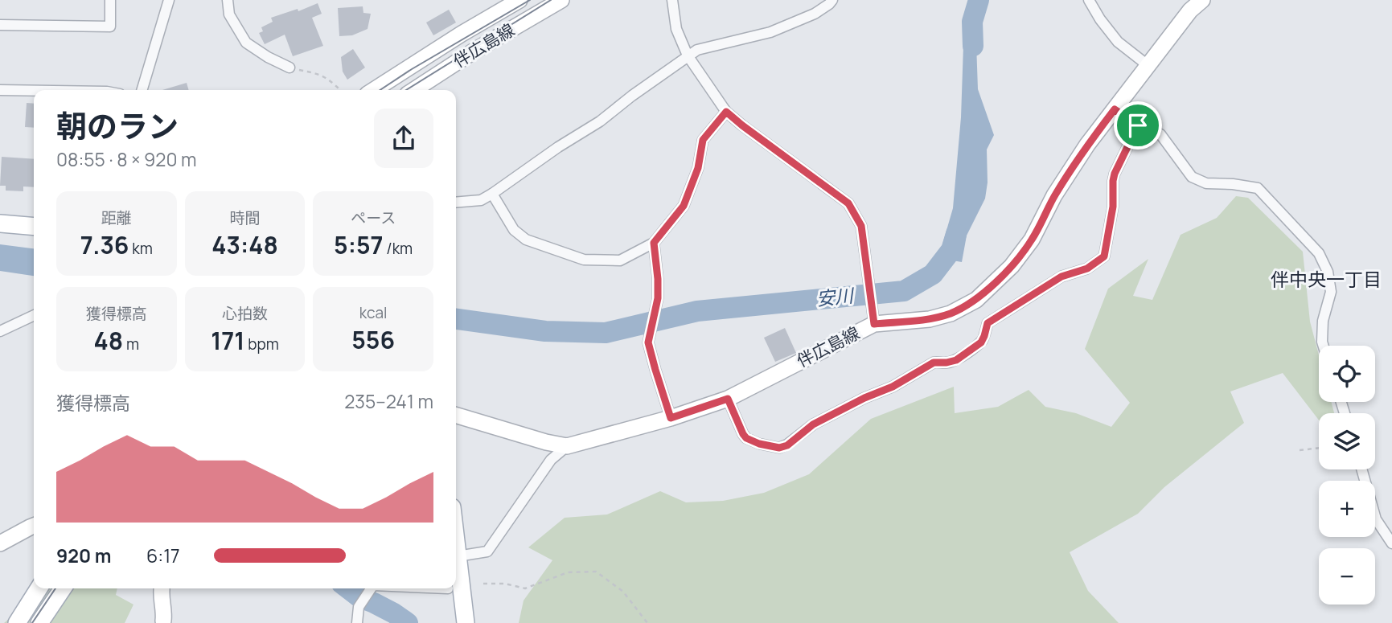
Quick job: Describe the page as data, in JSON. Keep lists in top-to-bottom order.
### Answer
{
  "streets": {
    "main road": ["伴広島線"]
  },
  "districts": ["伴中央一丁目"],
  "water": ["安川"],
  "page": {
    "heading": ["朝のラン", "08:55 · 8 × 920 m"],
    "stats": [
      ["距離", "7.36 km"],
      ["時間", "43:48"],
      ["ペース", "5:57 /km"],
      ["獲得標高", "48 m"],
      ["心拍数", "171 bpm"],
      ["kcal", "556"]
    ],
    "map_buttons": ["+", "−"],
    "chart": ["獲得標高", "235–241 m"],
    "list": [
      {
        "name": "920 m",
        "note": "6:17"
      }
    ]
  }
}
